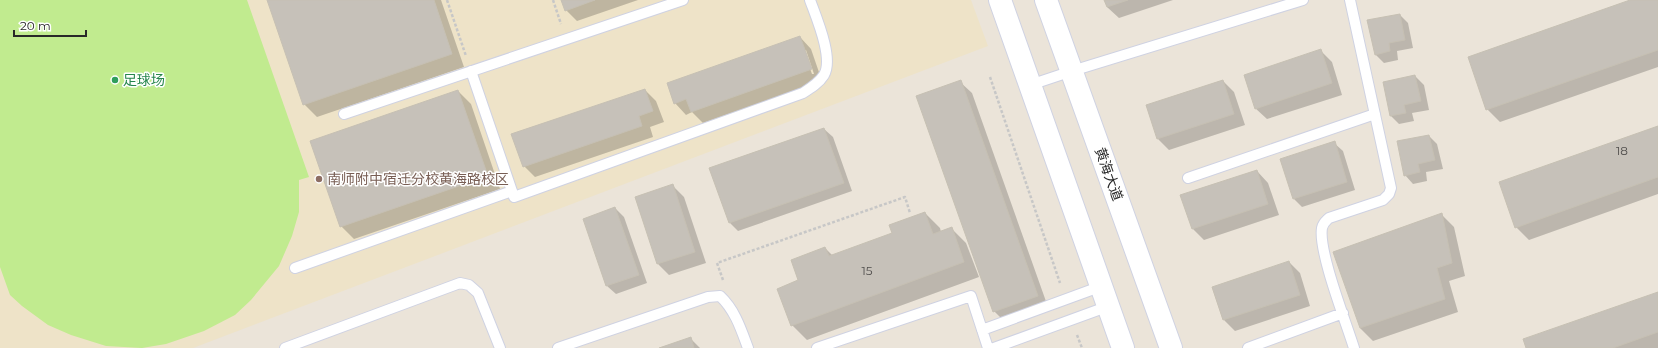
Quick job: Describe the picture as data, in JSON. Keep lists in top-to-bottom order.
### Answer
{
  "streets": {
    "street": ["黄海大道"]
  },
  "places": ["足球场", "南师附中宿迁分校黄海路校区"],
  "house_numbers": ["18", "15"],
  "scale_bar": "20 m"
}
